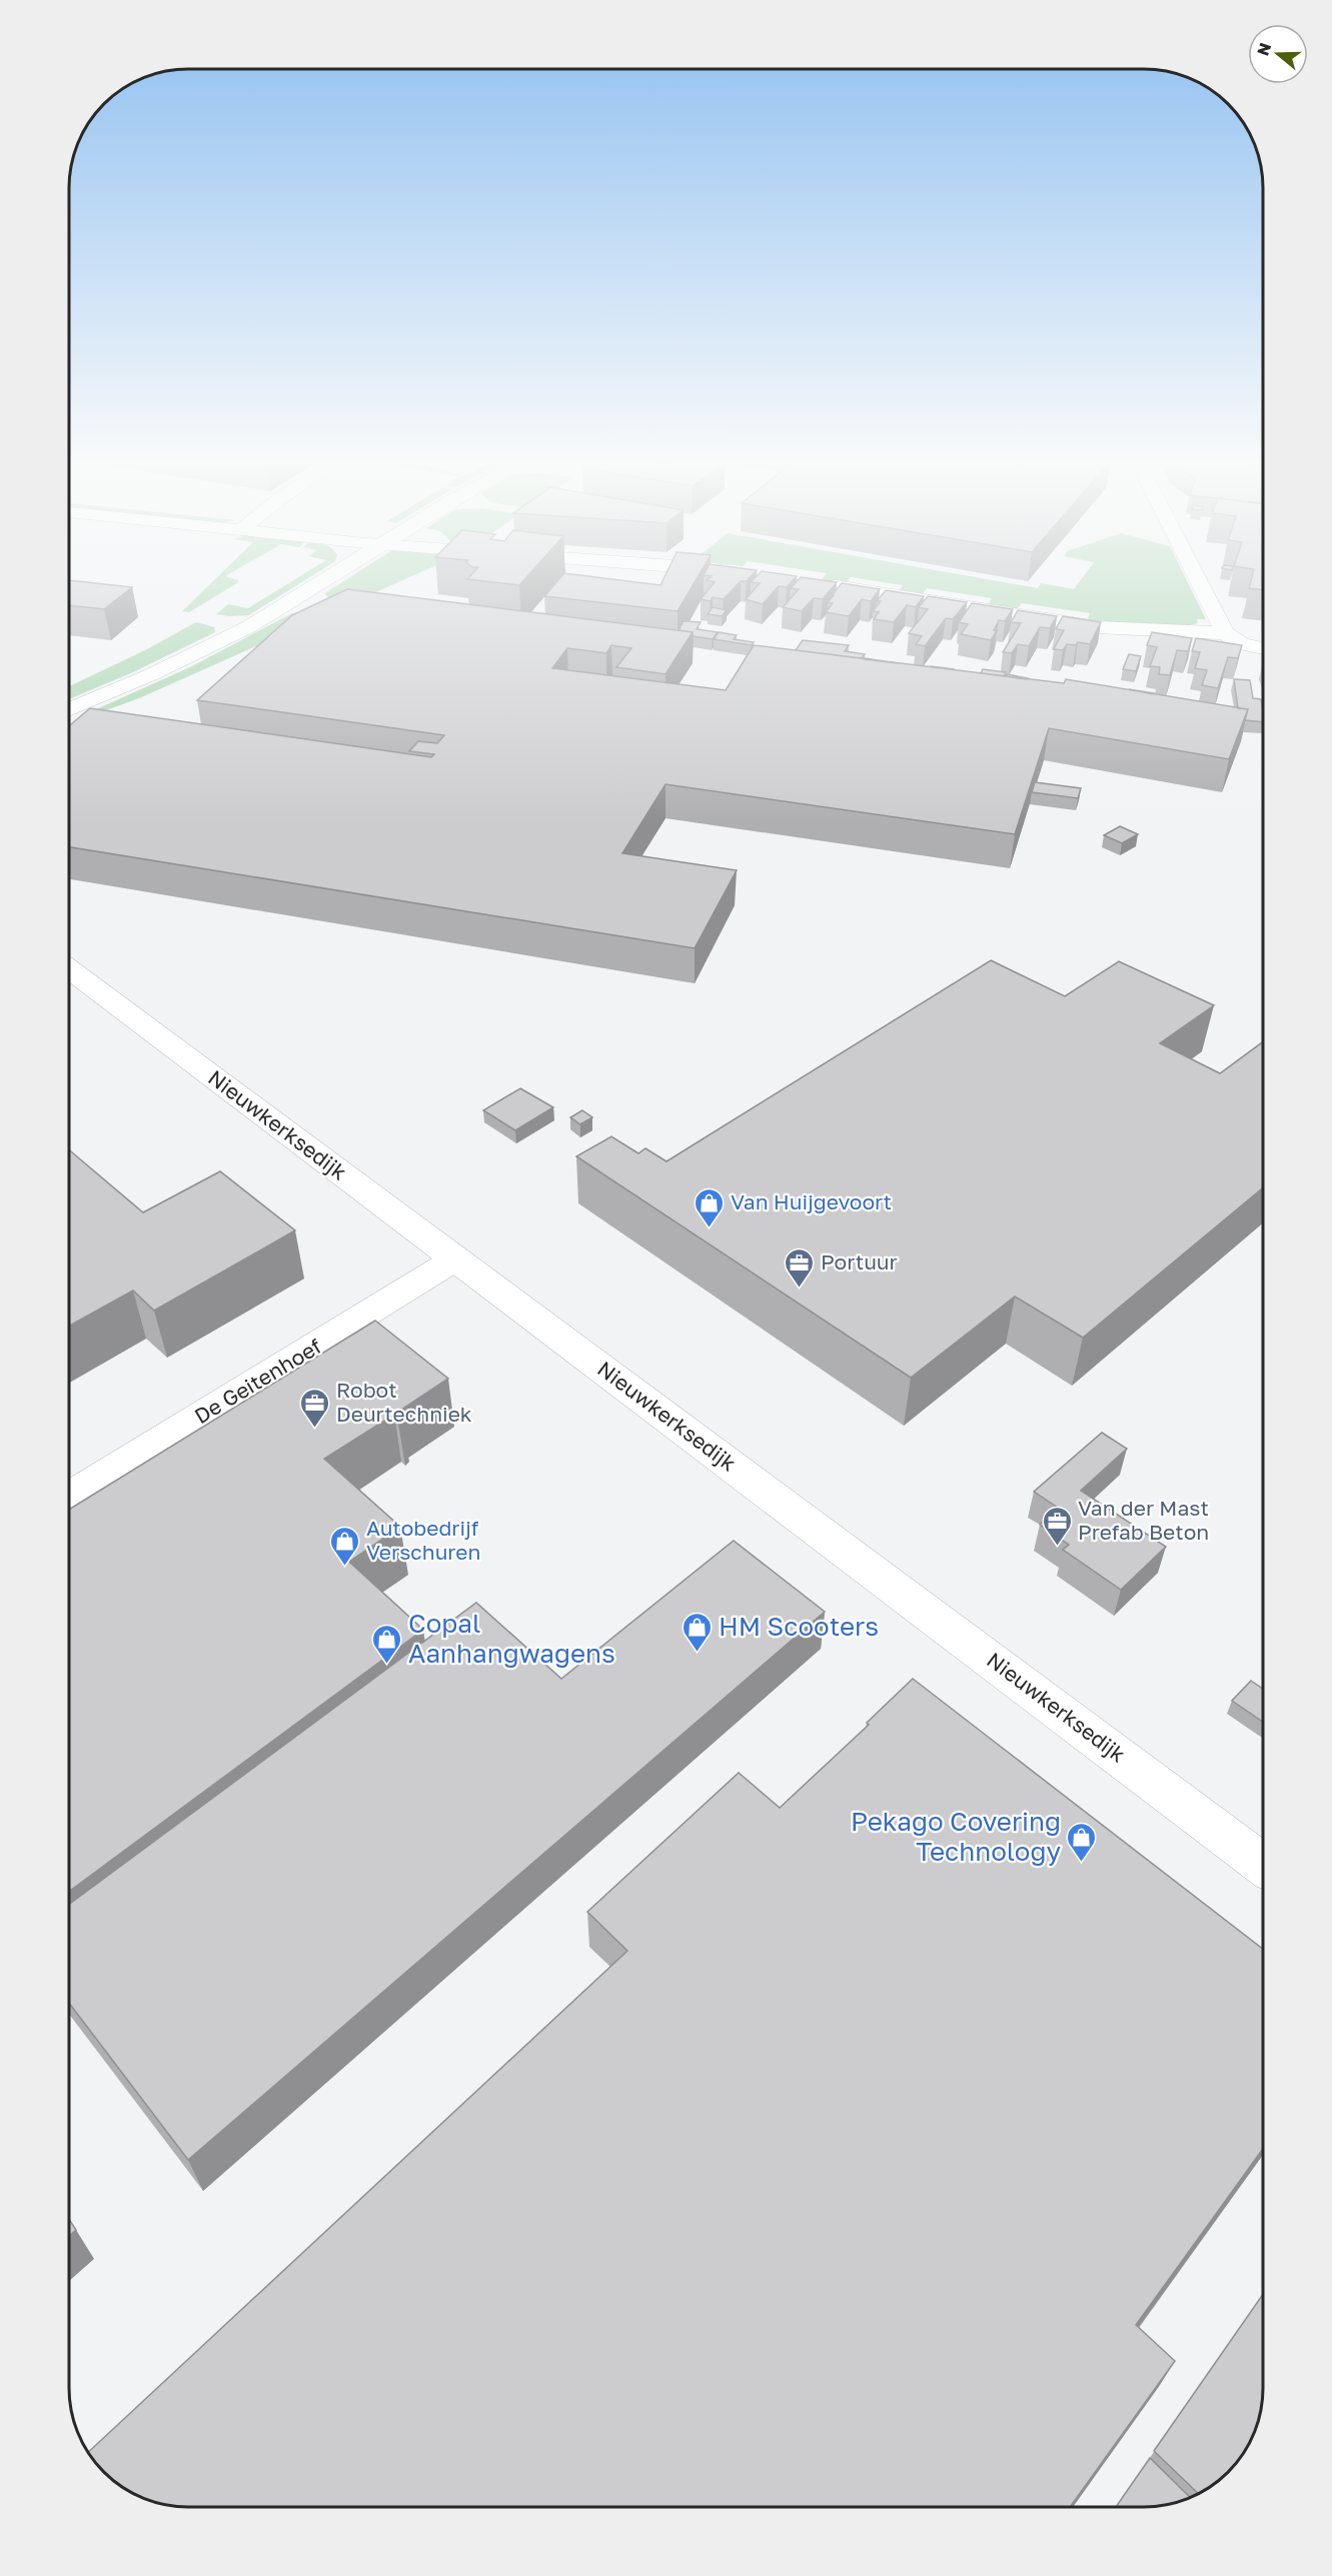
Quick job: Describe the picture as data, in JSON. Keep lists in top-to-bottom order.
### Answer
{
  "streets": {
    "street": ["Nieuwkerksedijk", "De Geitenhoef"]
  },
  "crossings": [
    ["Nieuwkerksedijk", "De Geitenhoef"]
  ],
  "places": {
    "shop": [
      "Van Huijgevoort",
      "Autobedrijf Verschuren",
      "HM Scooters",
      "Copal Aanhangwagens",
      "Pekago Covering Technology"
    ],
    "office": ["Portuur", "Robot Deurtechniek", "Van der Mast Prefab Beton"]
  },
  "north": "left"
}
